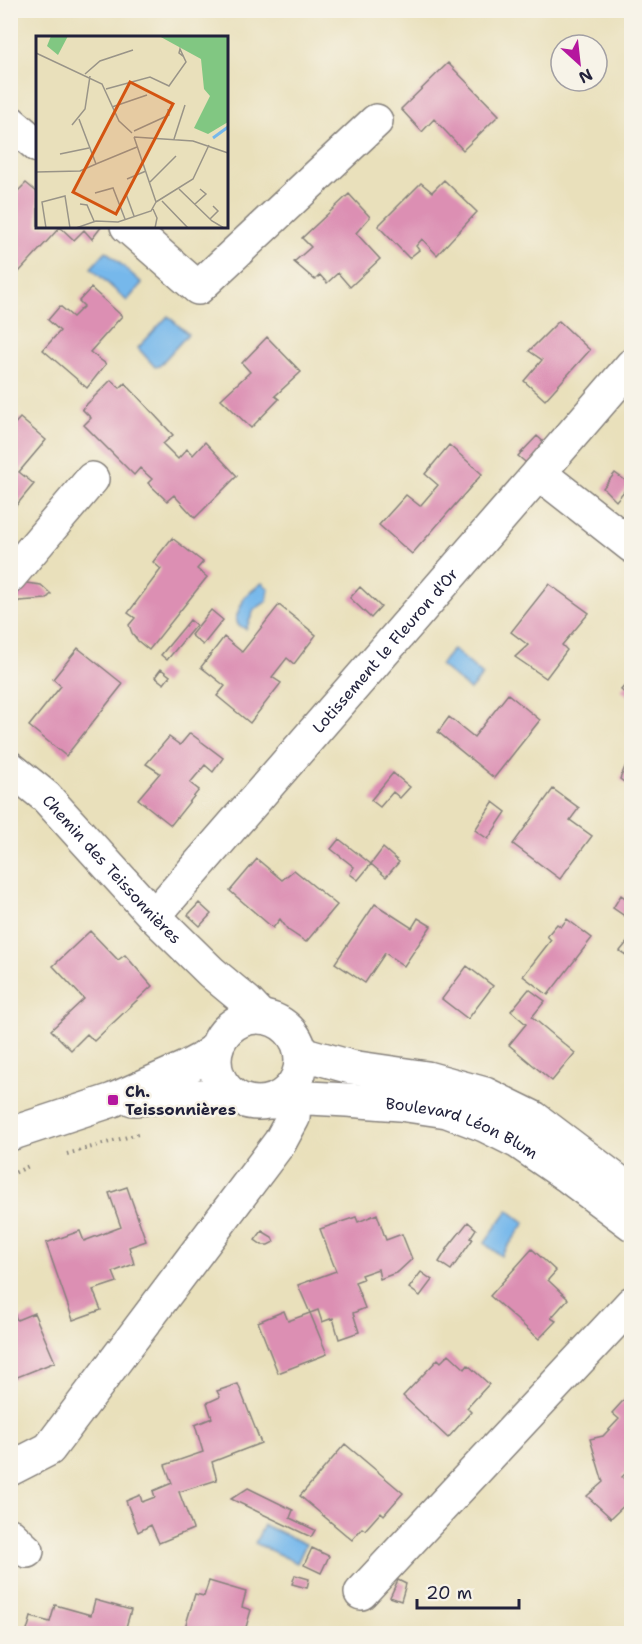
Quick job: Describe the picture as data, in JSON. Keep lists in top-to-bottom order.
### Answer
{
  "streets": {
    "street": ["Lotissement le Fleuron d'Or", "Chemin des Teissonnières", "Boulevard Léon Blum"]
  },
  "crossings": [
    ["Lotissement le Fleuron d'Or", "Chemin des Teissonnières"],
    ["Chemin des Teissonnières", "Boulevard Léon Blum"]
  ],
  "places": {
    "transit": ["Ch. Teissonnières"]
  },
  "scale_bar": "20 m",
  "north": "bottom right"
}
